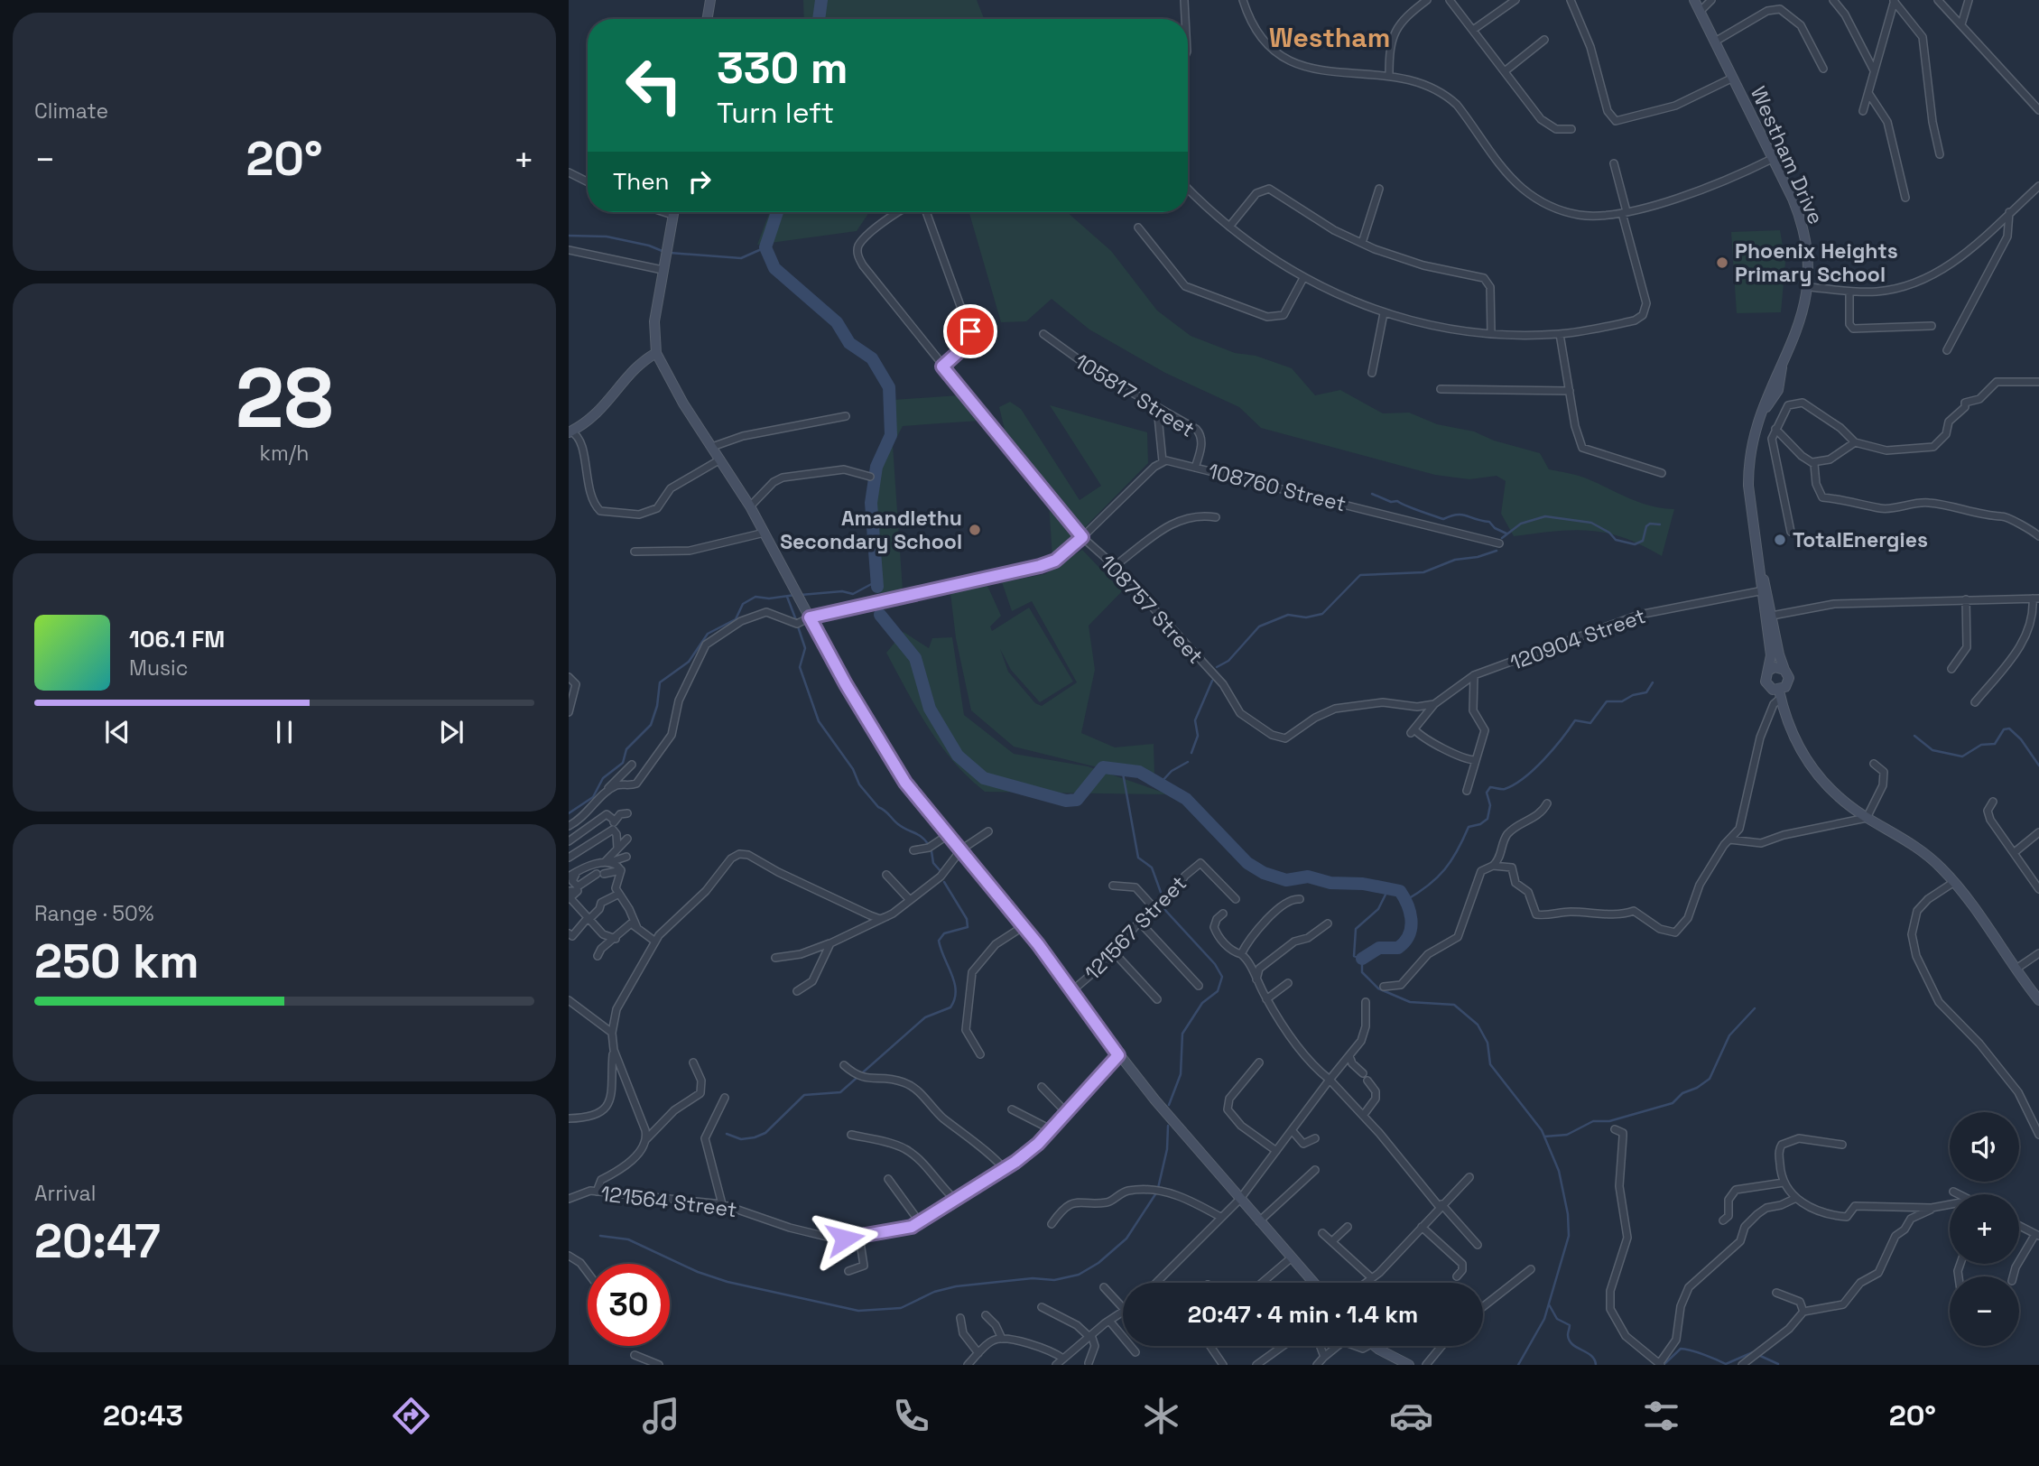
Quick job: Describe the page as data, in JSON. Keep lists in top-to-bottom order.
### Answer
{
  "streets": {
    "street": [
      "Westham Drive",
      "105817 Street",
      "108760 Street",
      "108757 Street",
      "120904 Street",
      "121567 Street",
      "121564 Street"
    ]
  },
  "crossings": [
    ["Westham Drive", "120904 Street"],
    ["105817 Street", "108760 Street"],
    ["108757 Street", "120904 Street"]
  ],
  "districts": ["Westham"],
  "places": ["Phoenix Heights Primary School", "Amandlethu Secondary School", "TotalEnergies"],
  "page": {
    "tile": [
      "Climate",
      ["28", "km/h"],
      ["Range · 50%", "250 km"],
      ["Arrival", "20:47"]
    ],
    "turn": ["330 m", "Turn left"],
    "heat": ["−", "20°", "+"],
    "then": "Then",
    "song": ["106.1 FM", "Music"],
    "map_buttons": ["+", "−"],
    "limit": "30",
    "trip": "20:47 · 4 min · 1.4 km",
    "tabs": ["20:43", "20°"]
  }
}
